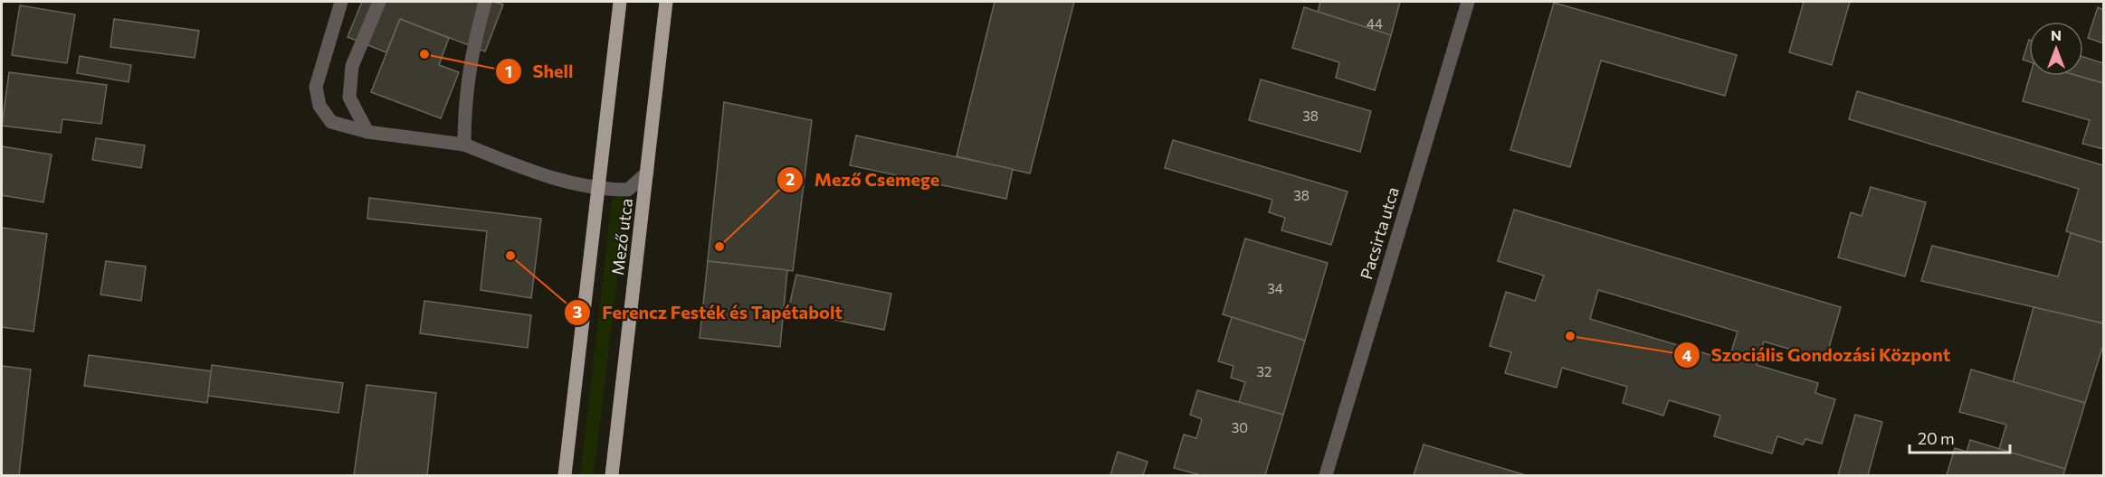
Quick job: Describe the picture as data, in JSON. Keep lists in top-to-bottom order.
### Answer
{
  "streets": {
    "main road": ["Mező utca"],
    "street": ["Pacsirta utca"]
  },
  "places": [
    "Shell",
    "Mező Csemege",
    "Ferencz Festék és Tapétabolt",
    "Szociális Gondozási Központ"
  ],
  "house_numbers": [
    "44",
    "38",
    "38",
    "34",
    "32",
    "30"
  ],
  "scale_bar": "20 m",
  "north": "top"
}
